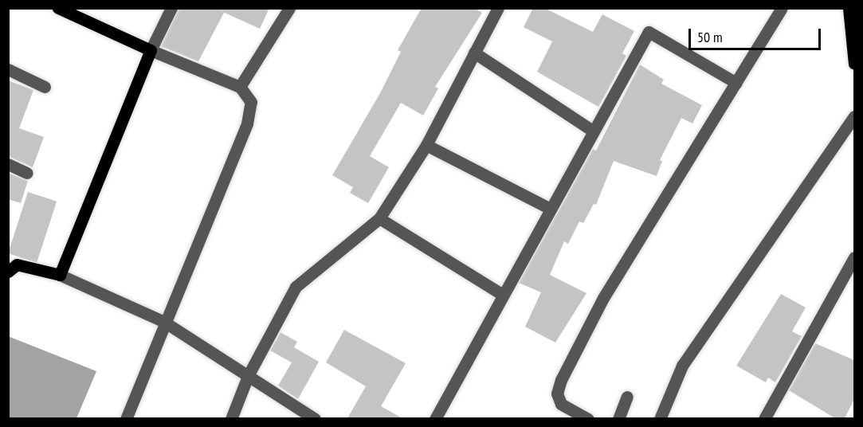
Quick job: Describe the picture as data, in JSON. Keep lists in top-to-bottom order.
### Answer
{
  "scale_bar": "50 m"
}
